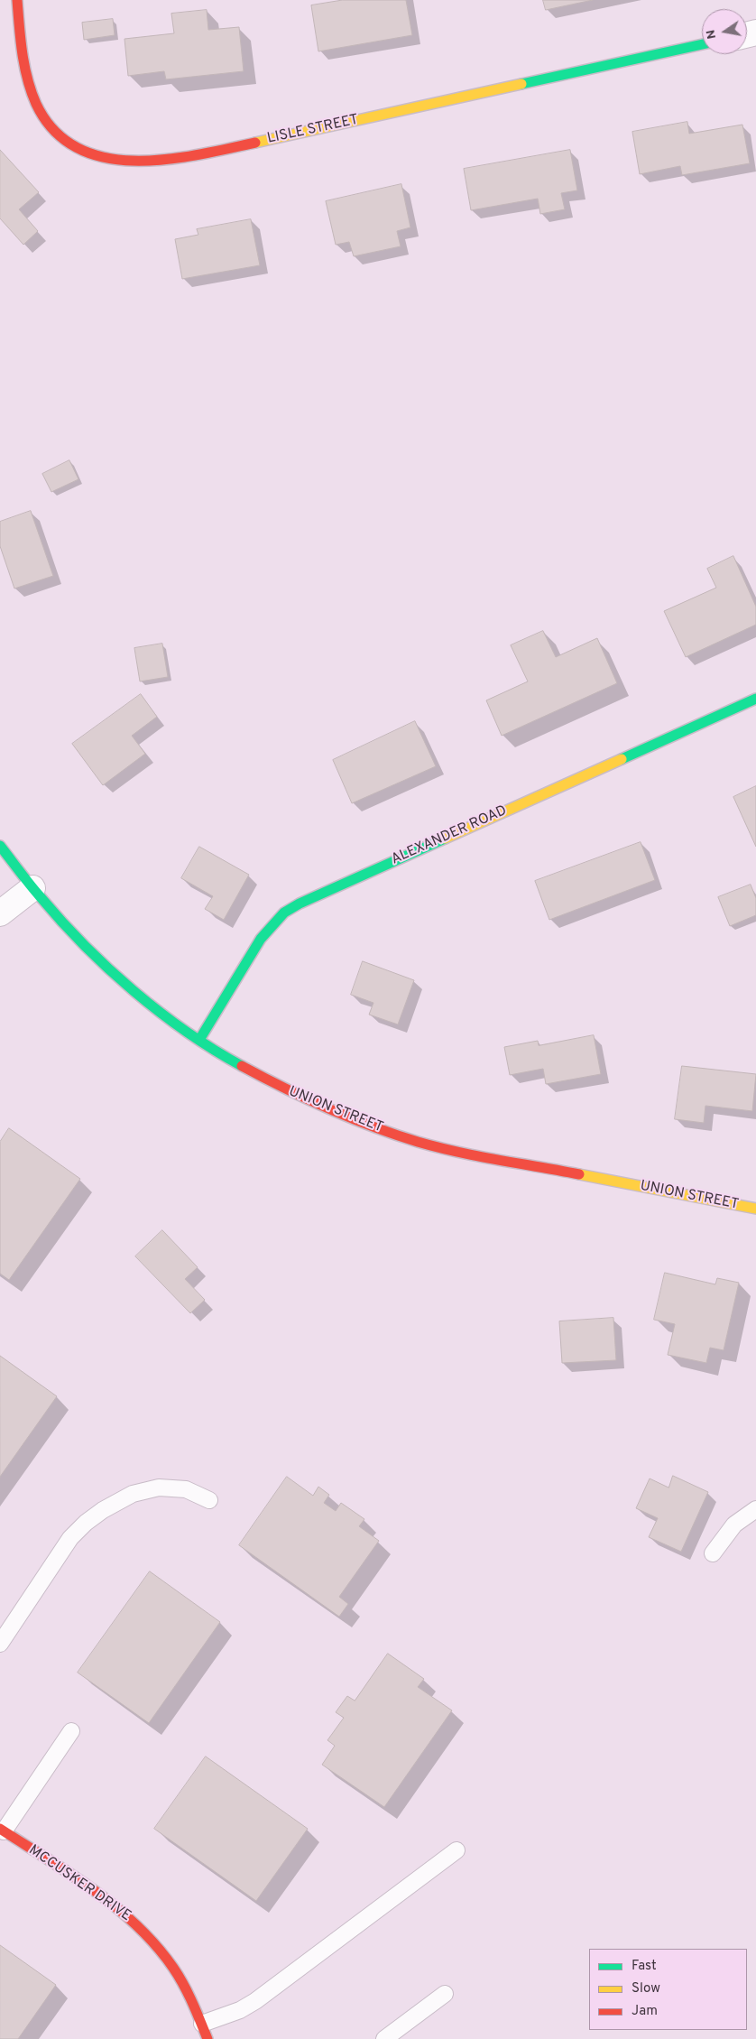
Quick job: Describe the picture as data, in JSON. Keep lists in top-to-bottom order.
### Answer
{
  "streets": {
    "street": [
      "LISLE STREET",
      "ALEXANDER ROAD",
      "UNION STREET",
      "MCCUSKER DRIVE"
    ]
  },
  "crossings": [
    ["ALEXANDER ROAD", "UNION STREET"]
  ],
  "legend": ["Fast", "Slow", "Jam"],
  "north": "left"
}
